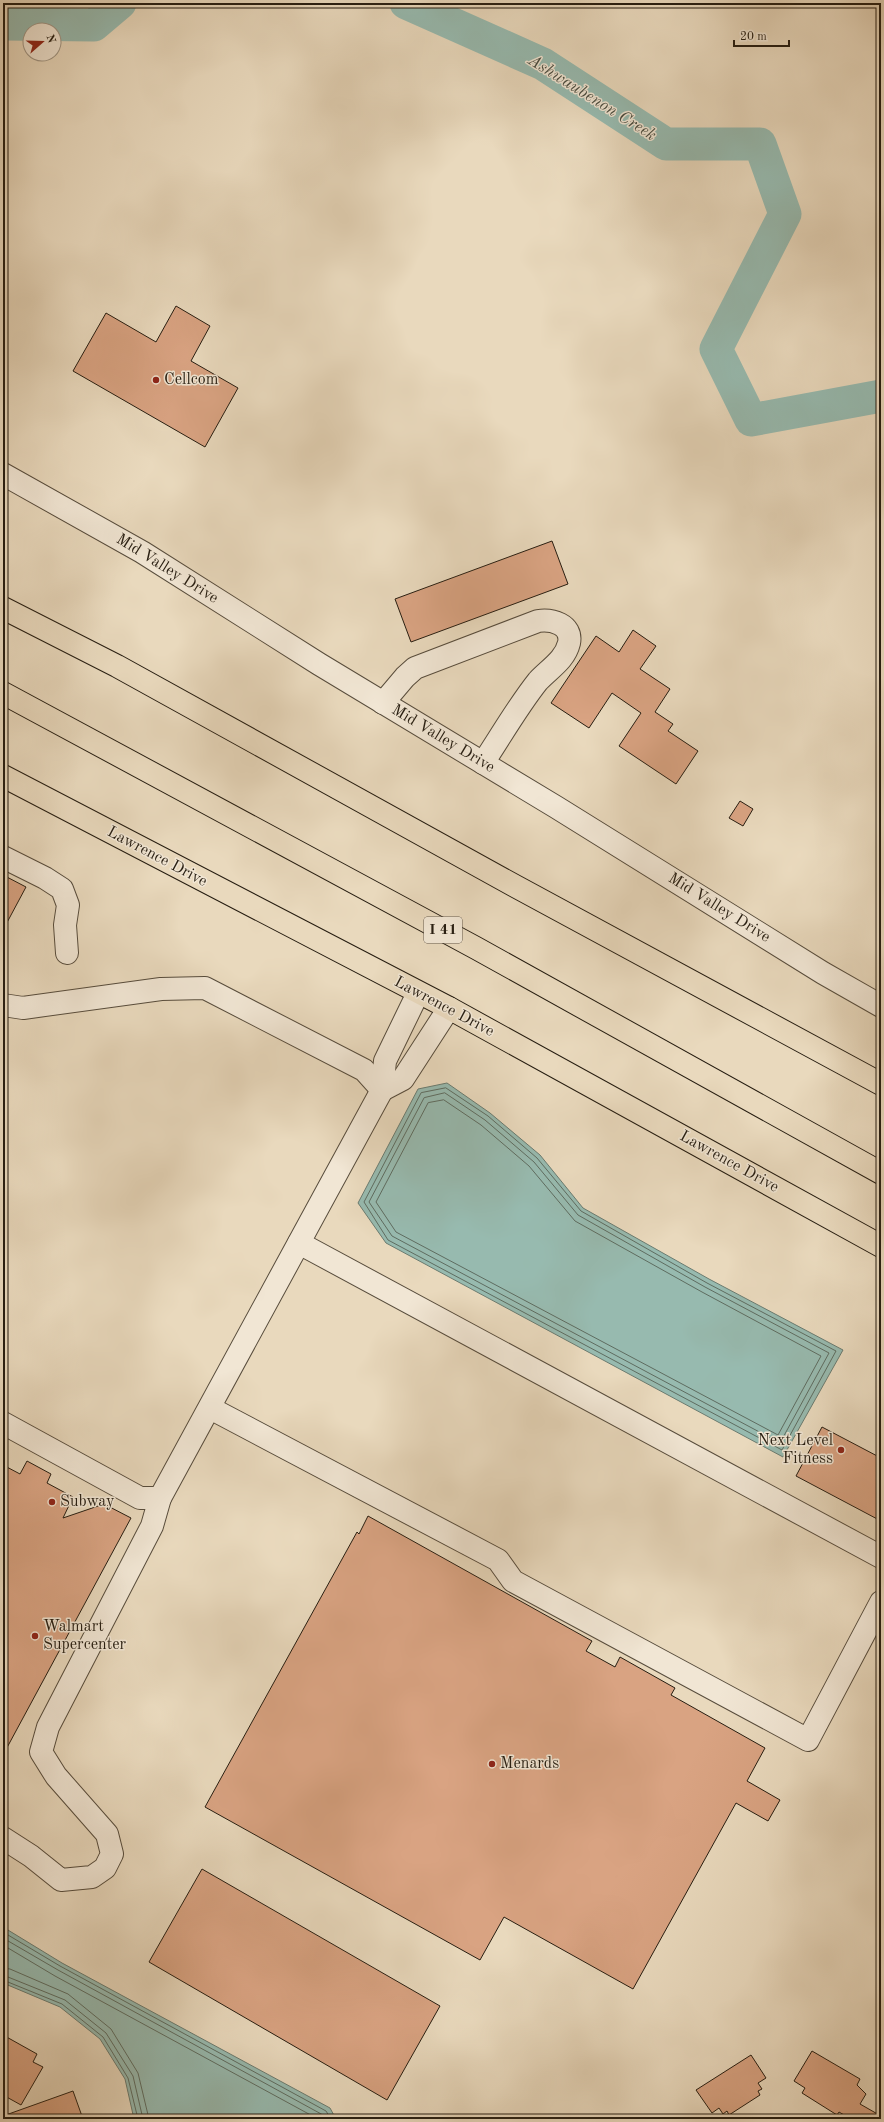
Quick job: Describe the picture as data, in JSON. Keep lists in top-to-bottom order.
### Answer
{
  "streets": {
    "main road": ["Lawrence Drive", "I 41"],
    "street": ["Mid Valley Drive"]
  },
  "water": ["Ashwaubenon Creek"],
  "places": [
    "Cellcom",
    "Next Level Fitness",
    "Subway",
    "Walmart Supercenter",
    "Menards"
  ],
  "scale_bar": "20 m",
  "north": "right"
}
